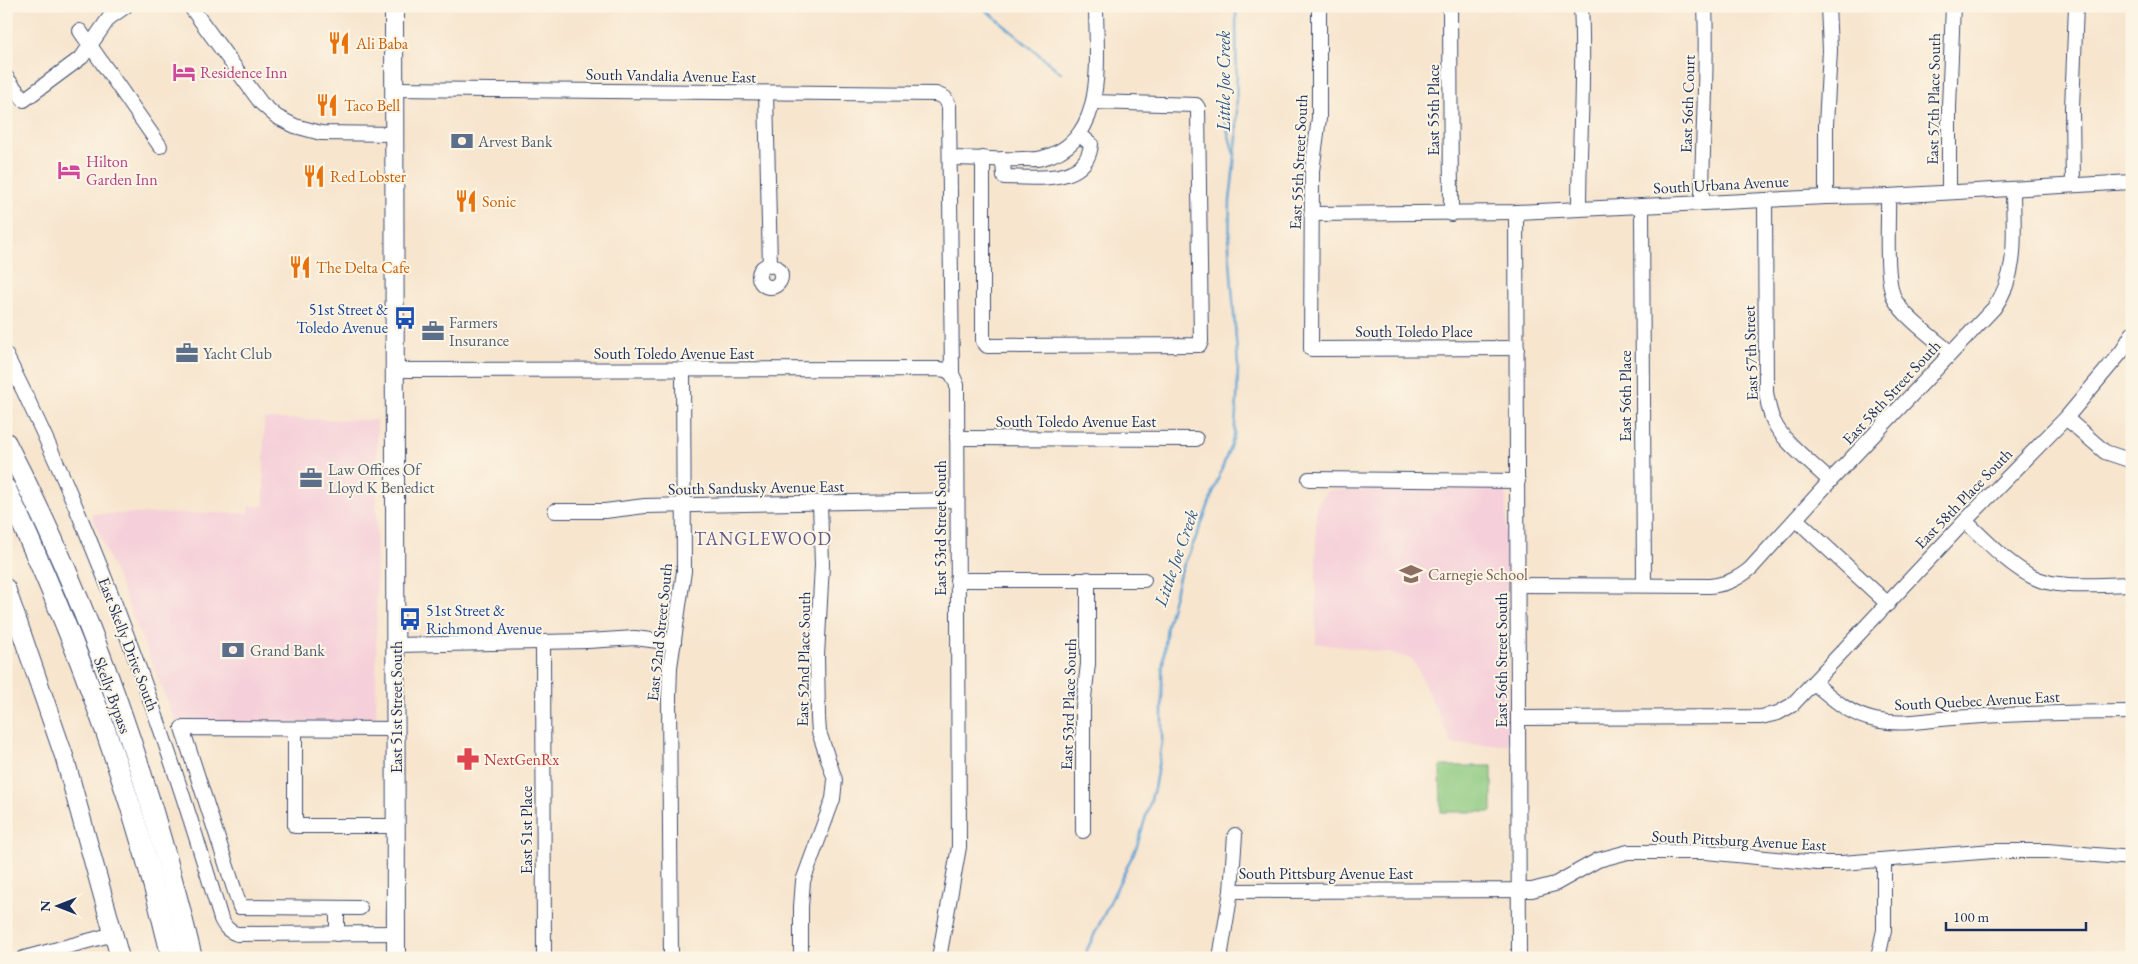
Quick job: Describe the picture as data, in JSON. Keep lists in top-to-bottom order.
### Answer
{
  "streets": {
    "highway": ["Skelly Bypass"],
    "main road": ["East 51st Street South"],
    "street": [
      "South Vandalia Avenue East",
      "East 57th Place South",
      "East 56th Court",
      "East 55th Place",
      "East 55th Street South",
      "South Urbana Avenue",
      "South Toledo Place",
      "South Toledo Avenue East",
      "East 57th Street",
      "East 58th Street South",
      "East 56th Place",
      "South Sandusky Avenue East",
      "East 58th Place South",
      "East 53rd Street South",
      "East 52nd Street South",
      "East Skelly Drive South",
      "East 52nd Place South",
      "East 56th Street South",
      "South Quebec Avenue East",
      "East 53rd Place South",
      "East 51st Place",
      "South Pittsburg Avenue East"
    ]
  },
  "crossings": [
    ["South Vandalia Avenue East", "East 53rd Street South"],
    ["South Vandalia Avenue East", "East 51st Street South"],
    ["East 57th Place South", "South Urbana Avenue"],
    ["East 56th Court", "South Urbana Avenue"],
    ["East 55th Place", "South Urbana Avenue"],
    ["East 55th Street South", "South Urbana Avenue"],
    ["East 55th Street South", "South Toledo Place"],
    ["South Urbana Avenue", "East 57th Street"],
    ["South Urbana Avenue", "East 58th Street South"],
    ["South Urbana Avenue", "East 56th Place"],
    ["South Urbana Avenue", "East 56th Street South"],
    ["South Toledo Place", "East 56th Street South"],
    ["South Toledo Avenue East", "East 53rd Street South"],
    ["South Toledo Avenue East", "East 52nd Street South"],
    ["South Toledo Avenue East", "East 51st Street South"],
    ["East 57th Street", "East 58th Street South"],
    ["East 58th Street South", "East 56th Place"],
    ["South Sandusky Avenue East", "East 53rd Street South"],
    ["South Sandusky Avenue East", "East 52nd Street South"],
    ["South Sandusky Avenue East", "East 52nd Place South"],
    ["East 58th Place South", "South Quebec Avenue East"],
    ["East 56th Street South", "South Pittsburg Avenue East"]
  ],
  "districts": ["TANGLEWOOD"],
  "water": ["Little Joe Creek"],
  "places": {
    "restaurant": [
      "Ali Baba",
      "Taco Bell",
      "Red Lobster",
      "Sonic",
      "The Delta Cafe"
    ],
    "hotel": ["Residence Inn", "Hilton Garden Inn"],
    "bank": ["Arvest Bank", "Grand Bank"],
    "bus stop": ["51st Street & Toledo Avenue", "51st Street & Richmond Avenue"],
    "office": ["Farmers Insurance", "Yacht Club", "Law Offices Of Lloyd K Benedict"],
    "school or university": ["Carnegie School"],
    "pharmacy": ["NextGenRx"]
  },
  "scale_bar": "100 m",
  "north": "left"
}
